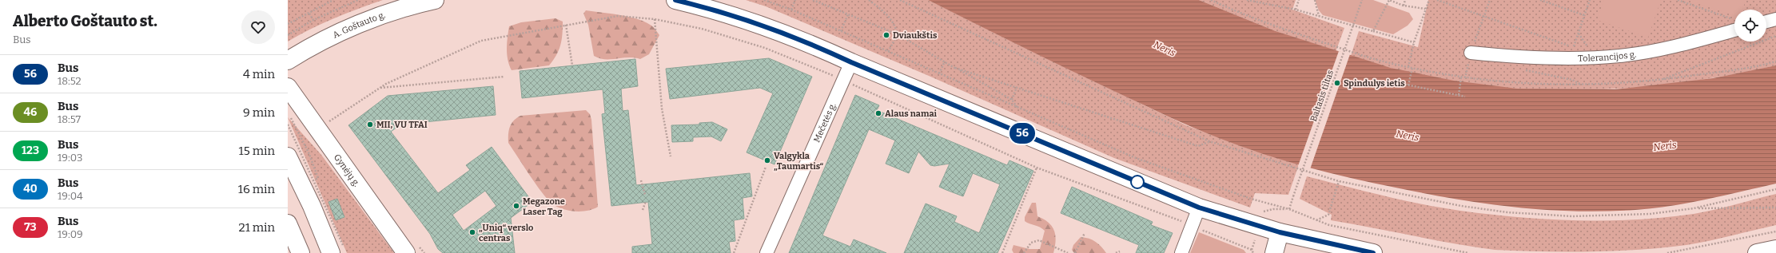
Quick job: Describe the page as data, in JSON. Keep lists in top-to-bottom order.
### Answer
{
  "streets": {
    "main road": ["A. Goštauto g.", "Gynėjų g."],
    "street": ["Tolerancijos g.", "Mečetės g."],
    "path": ["Baltasis tiltas"]
  },
  "water": ["Neris"],
  "places": [
    "Dviaukštis",
    "Spindulys ietis",
    "Alaus namai",
    "MII, VU TFAI",
    "Valgykla „Taumartis“",
    "Megazone Laser Tag",
    "„Uniq“ verslo centras"
  ],
  "lines": ["bus line 56"],
  "page": {
    "heading": ["Alberto Goštauto st.", "Bus"],
    "on_map": "56",
    "list": [
      {
        "mark": "56",
        "name": "Bus",
        "note": "18:52",
        "value": "4 min"
      },
      {
        "mark": "46",
        "name": "Bus",
        "note": "18:57",
        "value": "9 min"
      },
      {
        "mark": "123",
        "name": "Bus",
        "note": "19:03",
        "value": "15 min"
      },
      {
        "mark": "40",
        "name": "Bus",
        "note": "19:04",
        "value": "16 min"
      },
      {
        "mark": "73",
        "name": "Bus",
        "note": "19:09",
        "value": "21 min"
      }
    ]
  }
}
